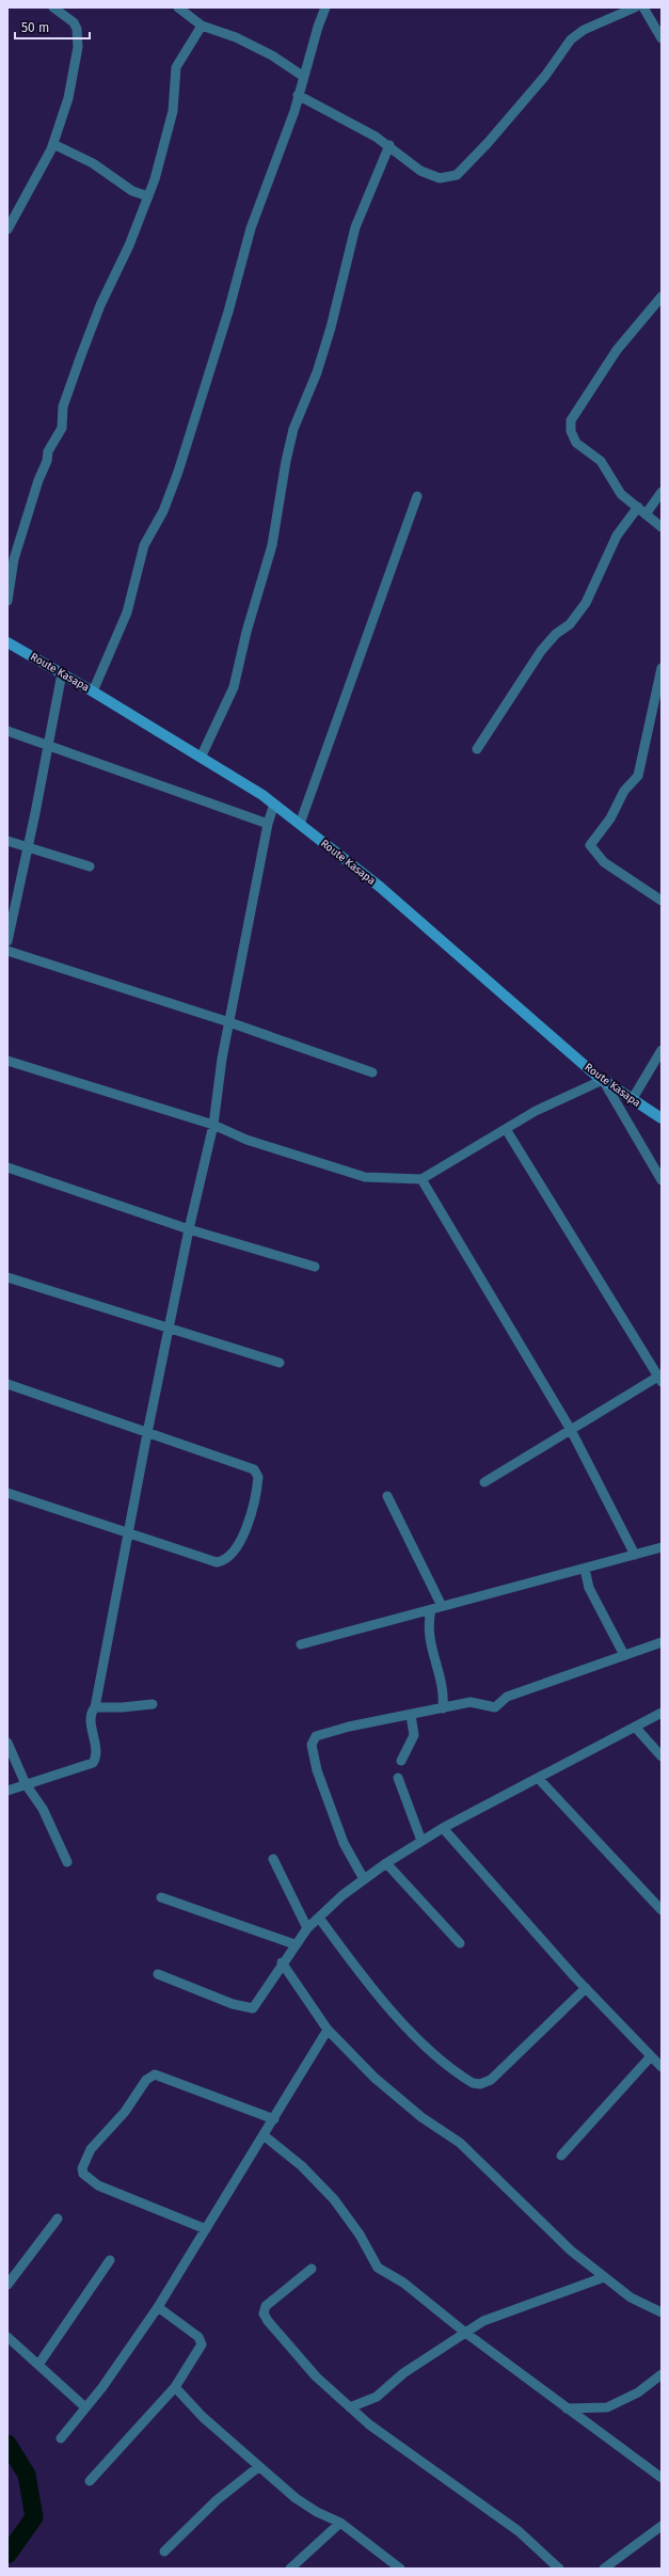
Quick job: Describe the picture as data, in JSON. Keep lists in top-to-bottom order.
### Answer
{
  "streets": {
    "main road": ["Route Kasapa"]
  },
  "scale_bar": "50 m"
}
